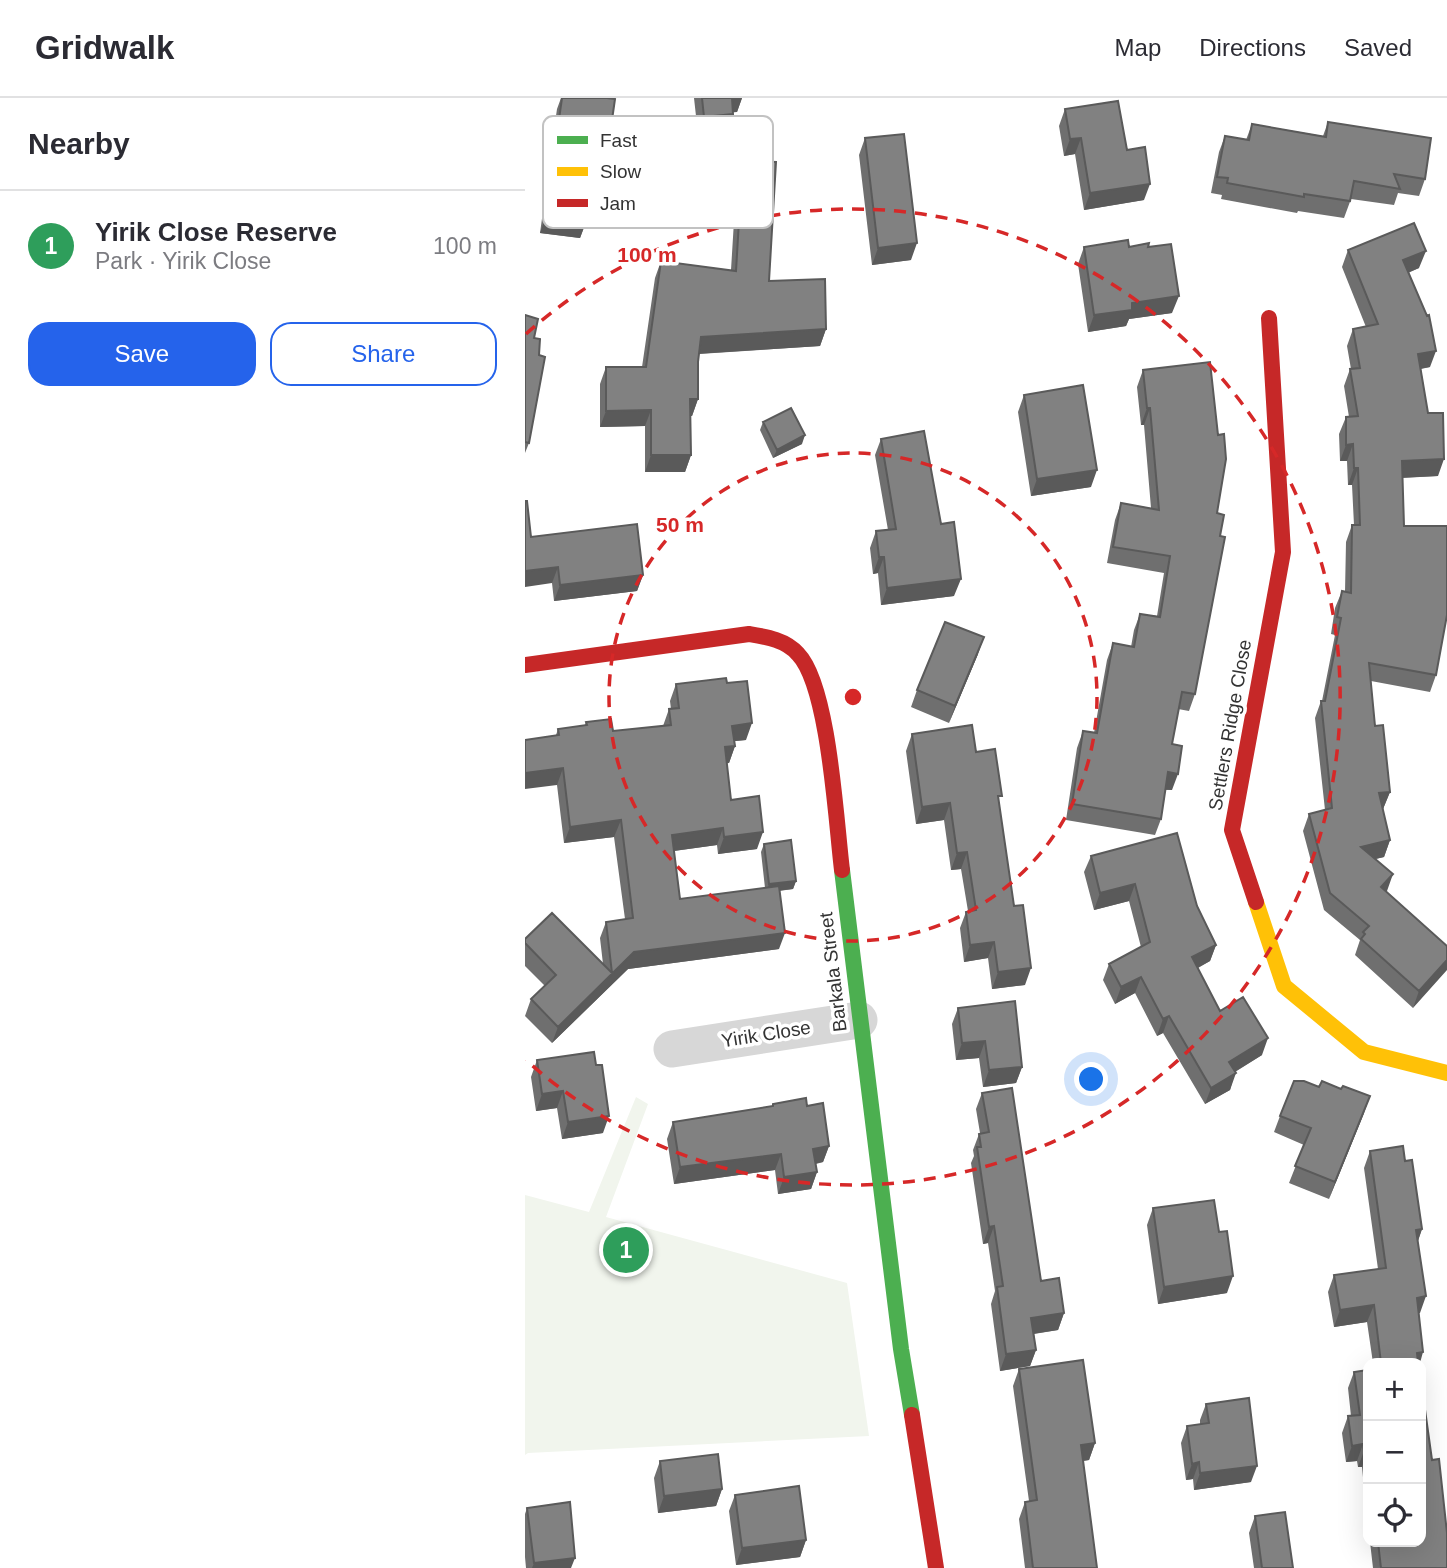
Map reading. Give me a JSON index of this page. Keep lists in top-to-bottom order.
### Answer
{
  "streets": {
    "street": ["Settlers Ridge Close", "Barkala Street", "Yirik Close"]
  },
  "crossings": [
    ["Barkala Street", "Yirik Close"]
  ],
  "legend": ["Fast", "Slow", "Jam"],
  "page": {
    "header": "Gridwalk",
    "nav": ["Map", "Directions", "Saved"],
    "heading": "Nearby",
    "list": [
      {
        "mark": "1",
        "name": "Yirik Close Reserve",
        "note": "Park · Yirik Close",
        "value": "100 m"
      }
    ],
    "buttons": ["Save", "Share"],
    "pins": "1",
    "map_buttons": ["+", "−"]
  },
  "rings": ["100 m", "50 m"]
}
